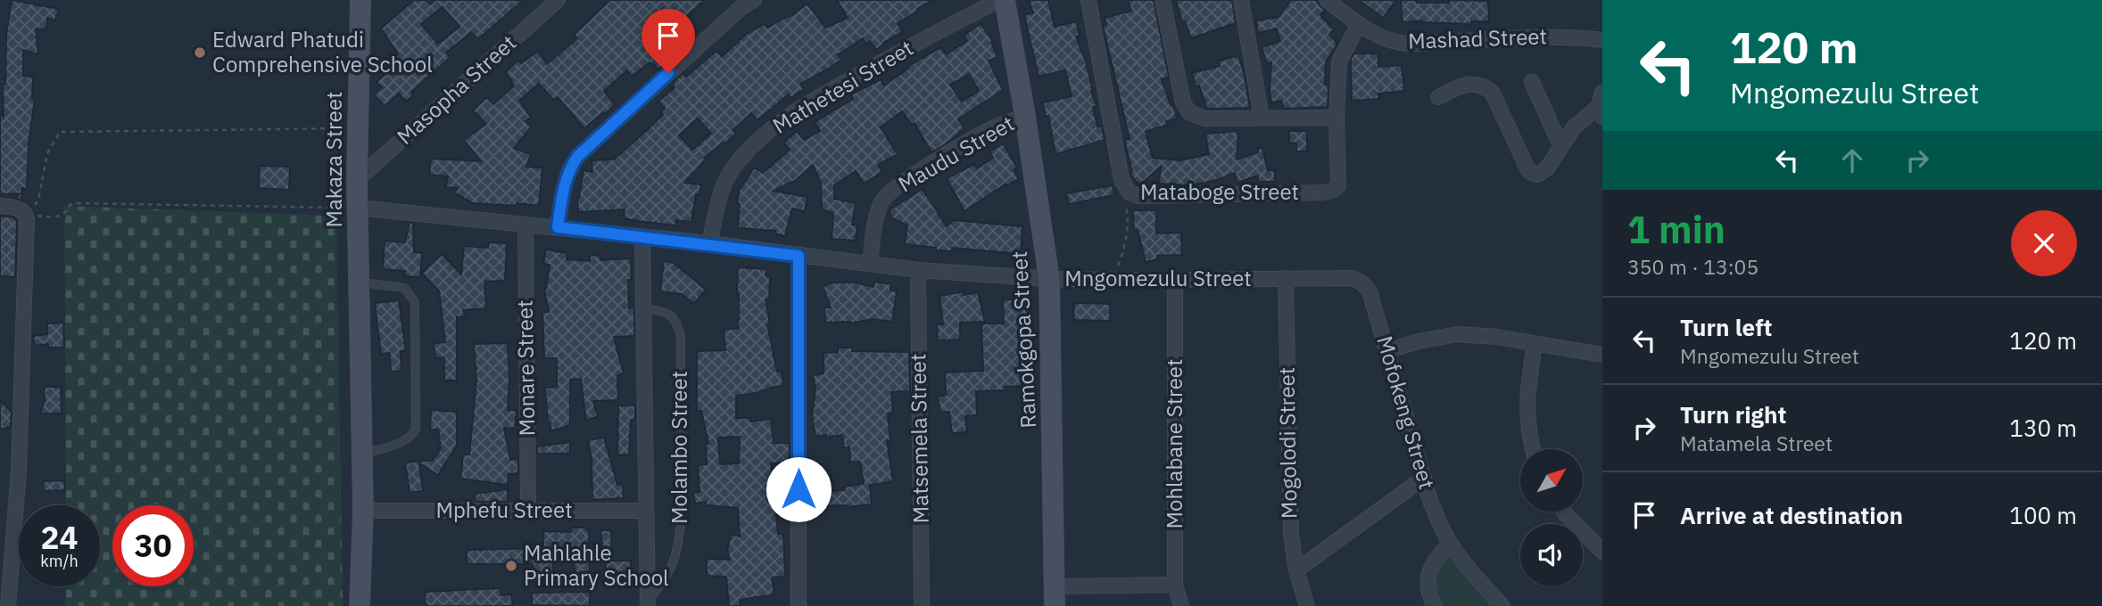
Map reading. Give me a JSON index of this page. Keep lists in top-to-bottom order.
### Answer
{
  "streets": {
    "street": [
      "Mashad Street",
      "Mathetesi Street",
      "Masopha Street",
      "Maudu Street",
      "Makaza Street",
      "Mataboge Street",
      "Mngomezulu Street",
      "Ramokgopa Street",
      "Monare Street",
      "Mofokeng Street",
      "Matsemela Street",
      "Mogolodi Street",
      "Mohlabane Street",
      "Molambo Street",
      "Mphefu Street"
    ]
  },
  "crossings": [
    ["Mashad Street", "Mataboge Street"],
    ["Mathetesi Street", "Mngomezulu Street"],
    ["Mathetesi Street", "Ramokgopa Street"],
    ["Masopha Street", "Makaza Street"],
    ["Maudu Street", "Mngomezulu Street"],
    ["Maudu Street", "Ramokgopa Street"],
    ["Makaza Street", "Mngomezulu Street"],
    ["Makaza Street", "Mphefu Street"],
    ["Mngomezulu Street", "Ramokgopa Street"],
    ["Mngomezulu Street", "Monare Street"],
    ["Mngomezulu Street", "Mofokeng Street"],
    ["Mngomezulu Street", "Matsemela Street"],
    ["Mngomezulu Street", "Mogolodi Street"],
    ["Mngomezulu Street", "Mohlabane Street"],
    ["Mngomezulu Street", "Molambo Street"],
    ["Monare Street", "Mphefu Street"],
    ["Molambo Street", "Mphefu Street"]
  ],
  "places": ["Edward Phatudi Comprehensive School", "Mahlahle Primary School"],
  "north": "top right",
  "page": {
    "turn": ["120 m", "Mngomezulu Street"],
    "heading": ["1 min", "350 m · 13:05"],
    "list": [
      {
        "name": "Turn left",
        "note": "Mngomezulu Street",
        "value": "120 m"
      },
      {
        "name": "Turn right",
        "note": "Matamela Street",
        "value": "130 m"
      },
      {
        "name": "Arrive at destination",
        "value": "100 m"
      }
    ],
    "speed": "24 km/h",
    "limit": "30"
  }
}
